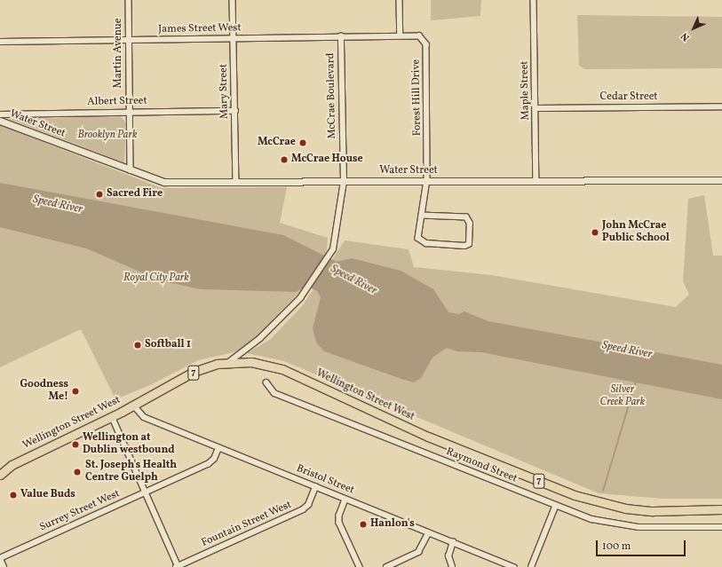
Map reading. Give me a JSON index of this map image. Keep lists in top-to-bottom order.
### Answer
{
  "streets": {
    "main road": ["7", "Wellington Street West"],
    "street": [
      "James Street West",
      "Martin Avenue",
      "Maple Street",
      "Mary Street",
      "McCrae Boulevard",
      "Forest Hill Drive",
      "Cedar Street",
      "Albert Street",
      "Water Street",
      "Raymond Street",
      "Bristol Street",
      "Surrey Street West",
      "Fountain Street West"
    ]
  },
  "crossings": [
    ["James Street West", "Martin Avenue"],
    ["James Street West", "Mary Street"],
    ["James Street West", "McCrae Boulevard"],
    ["James Street West", "Forest Hill Drive"],
    ["Martin Avenue", "Albert Street"],
    ["Martin Avenue", "Water Street"],
    ["Maple Street", "Cedar Street"],
    ["Maple Street", "Water Street"],
    ["Mary Street", "Albert Street"],
    ["Mary Street", "Water Street"],
    ["McCrae Boulevard", "Water Street"],
    ["McCrae Boulevard", "Wellington Street West"],
    ["Forest Hill Drive", "Water Street"],
    ["Wellington Street West", "Bristol Street"],
    ["Bristol Street", "Surrey Street West"],
    ["Bristol Street", "Fountain Street West"]
  ],
  "water": ["Speed River"],
  "parks": ["Brooklyn Park", "Royal City Park", "Silver Creek Park"],
  "places": [
    "McCrae",
    "McCrae House",
    "Sacred Fire",
    "John McCrae Public School",
    "Softball 1",
    "Goodness Me!",
    "Wellington at Dublin westbound",
    "St. Joseph's Health Centre Guelph",
    "Value Buds",
    "Hanlon's"
  ],
  "scale_bar": "100 m",
  "north": "bottom left"
}
